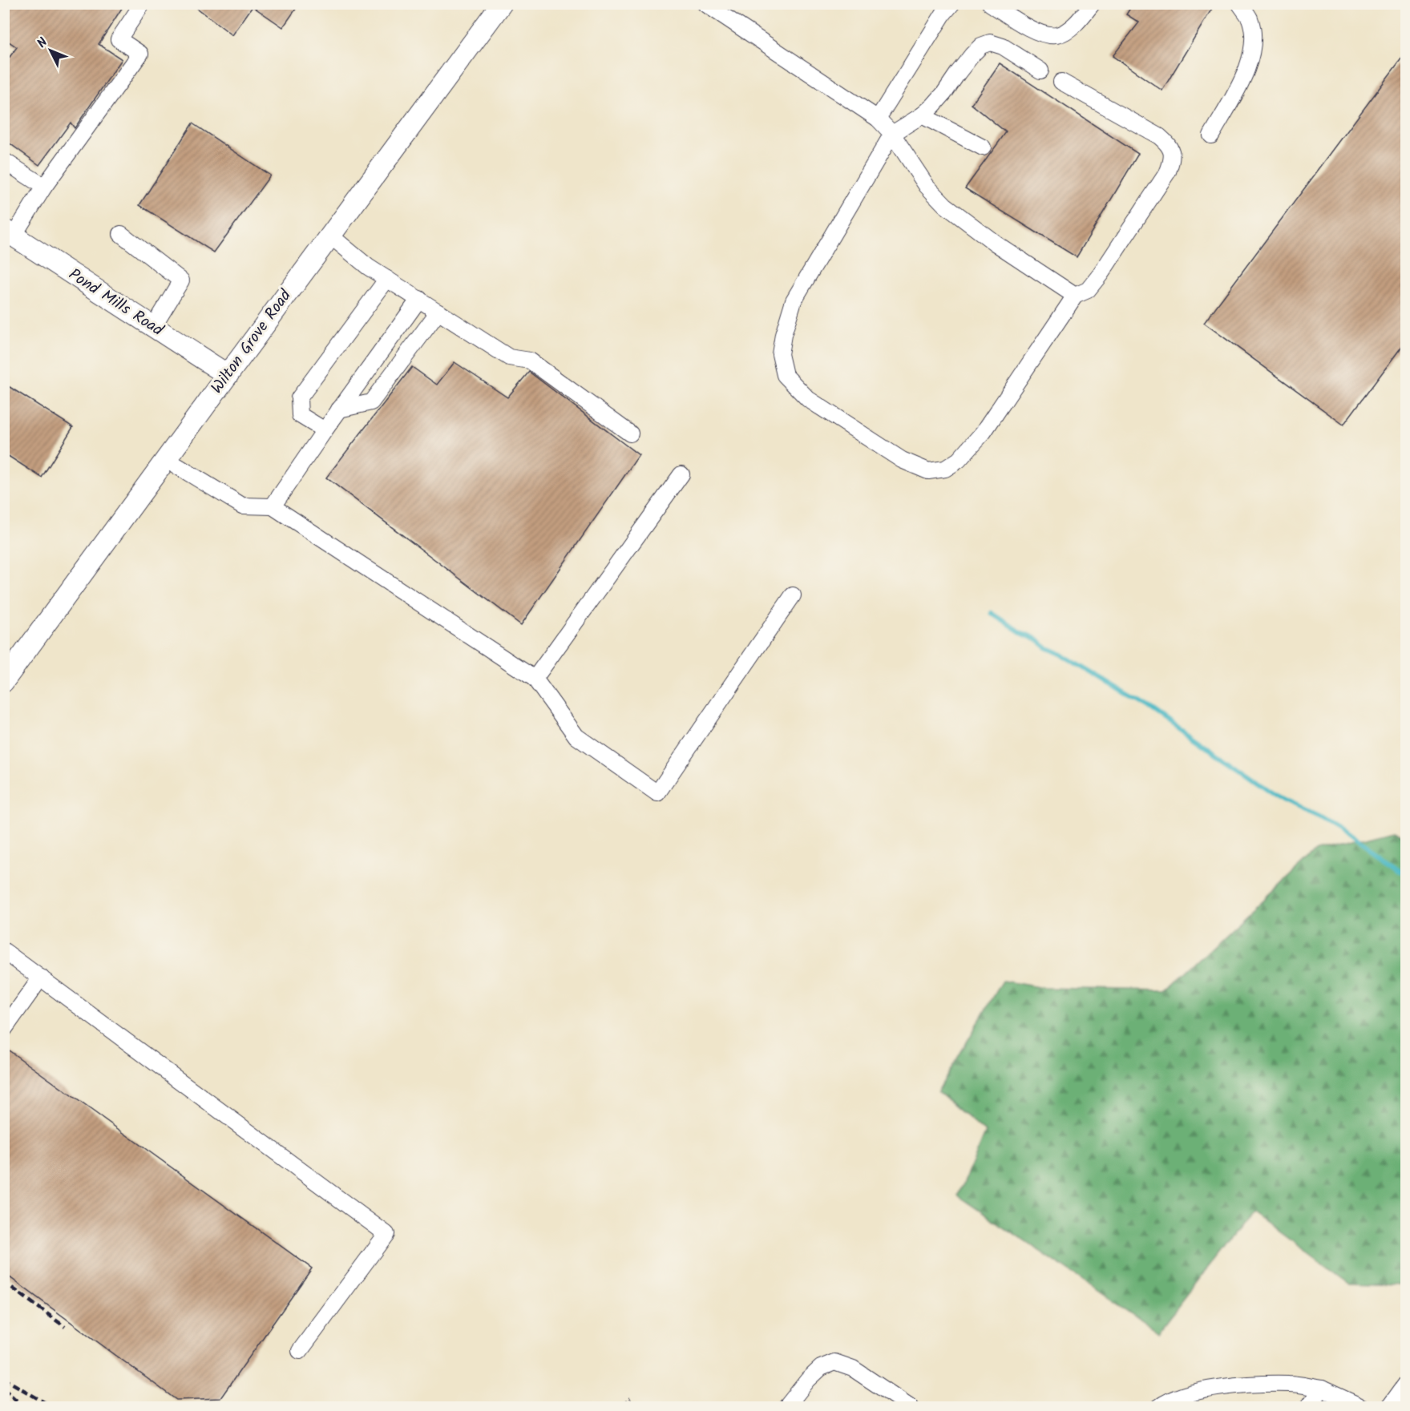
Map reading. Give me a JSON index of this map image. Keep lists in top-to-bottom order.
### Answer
{
  "streets": {
    "main road": ["Pond Mills Road", "Wilton Grove Road"]
  },
  "crossings": [
    ["Pond Mills Road", "Wilton Grove Road"]
  ],
  "north": "top left"
}
